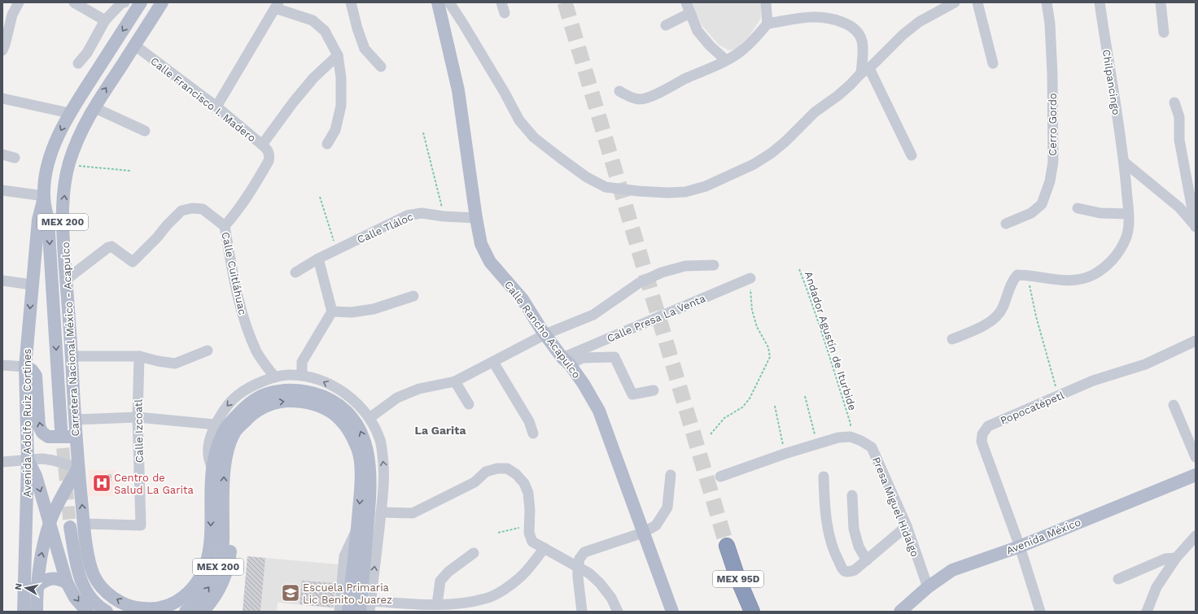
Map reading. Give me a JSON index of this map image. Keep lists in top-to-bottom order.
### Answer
{
  "streets": {
    "highway": ["MEX 95D"],
    "main road": [
      "MEX 200",
      "Calle Rancho Acapulco",
      "Carretera Nacional México - Acapulco",
      "Avenida Adolfo Ruiz Cortines",
      "Avenida México"
    ],
    "street": [
      "Chilpancingo",
      "Calle Francisco I. Madero",
      "Cerro Gordo",
      "Calle Tláloc",
      "Calle Cuitláhuac",
      "Calle Presa La Venta",
      "Popocatépetl",
      "Calle Izcoatl",
      "Presa Miguel Hidalgo"
    ],
    "path": ["Andador Agustín de Iturbide"]
  },
  "crossings": [
    ["Calle Francisco I. Madero", "Calle Cuitláhuac"],
    ["Calle Francisco I. Madero", "Carretera Nacional México - Acapulco"],
    ["MEX 200", "Carretera Nacional México - Acapulco"],
    ["MEX 200", "Calle Izcoatl"],
    ["Calle Tláloc", "Calle Rancho Acapulco"],
    ["Calle Presa La Venta", "Calle Rancho Acapulco"],
    ["Carretera Nacional México - Acapulco", "Avenida Adolfo Ruiz Cortines"],
    ["Andador Agustín de Iturbide", "Presa Miguel Hidalgo"],
    ["Popocatépetl", "Avenida México"],
    ["Presa Miguel Hidalgo", "Avenida México"]
  ],
  "districts": ["La Garita"],
  "places": {
    "hospital": ["Centro de Salud La Garita"],
    "school or university": ["Escuela Primaria Lic Benito Juarez"]
  },
  "north": "left"
}
